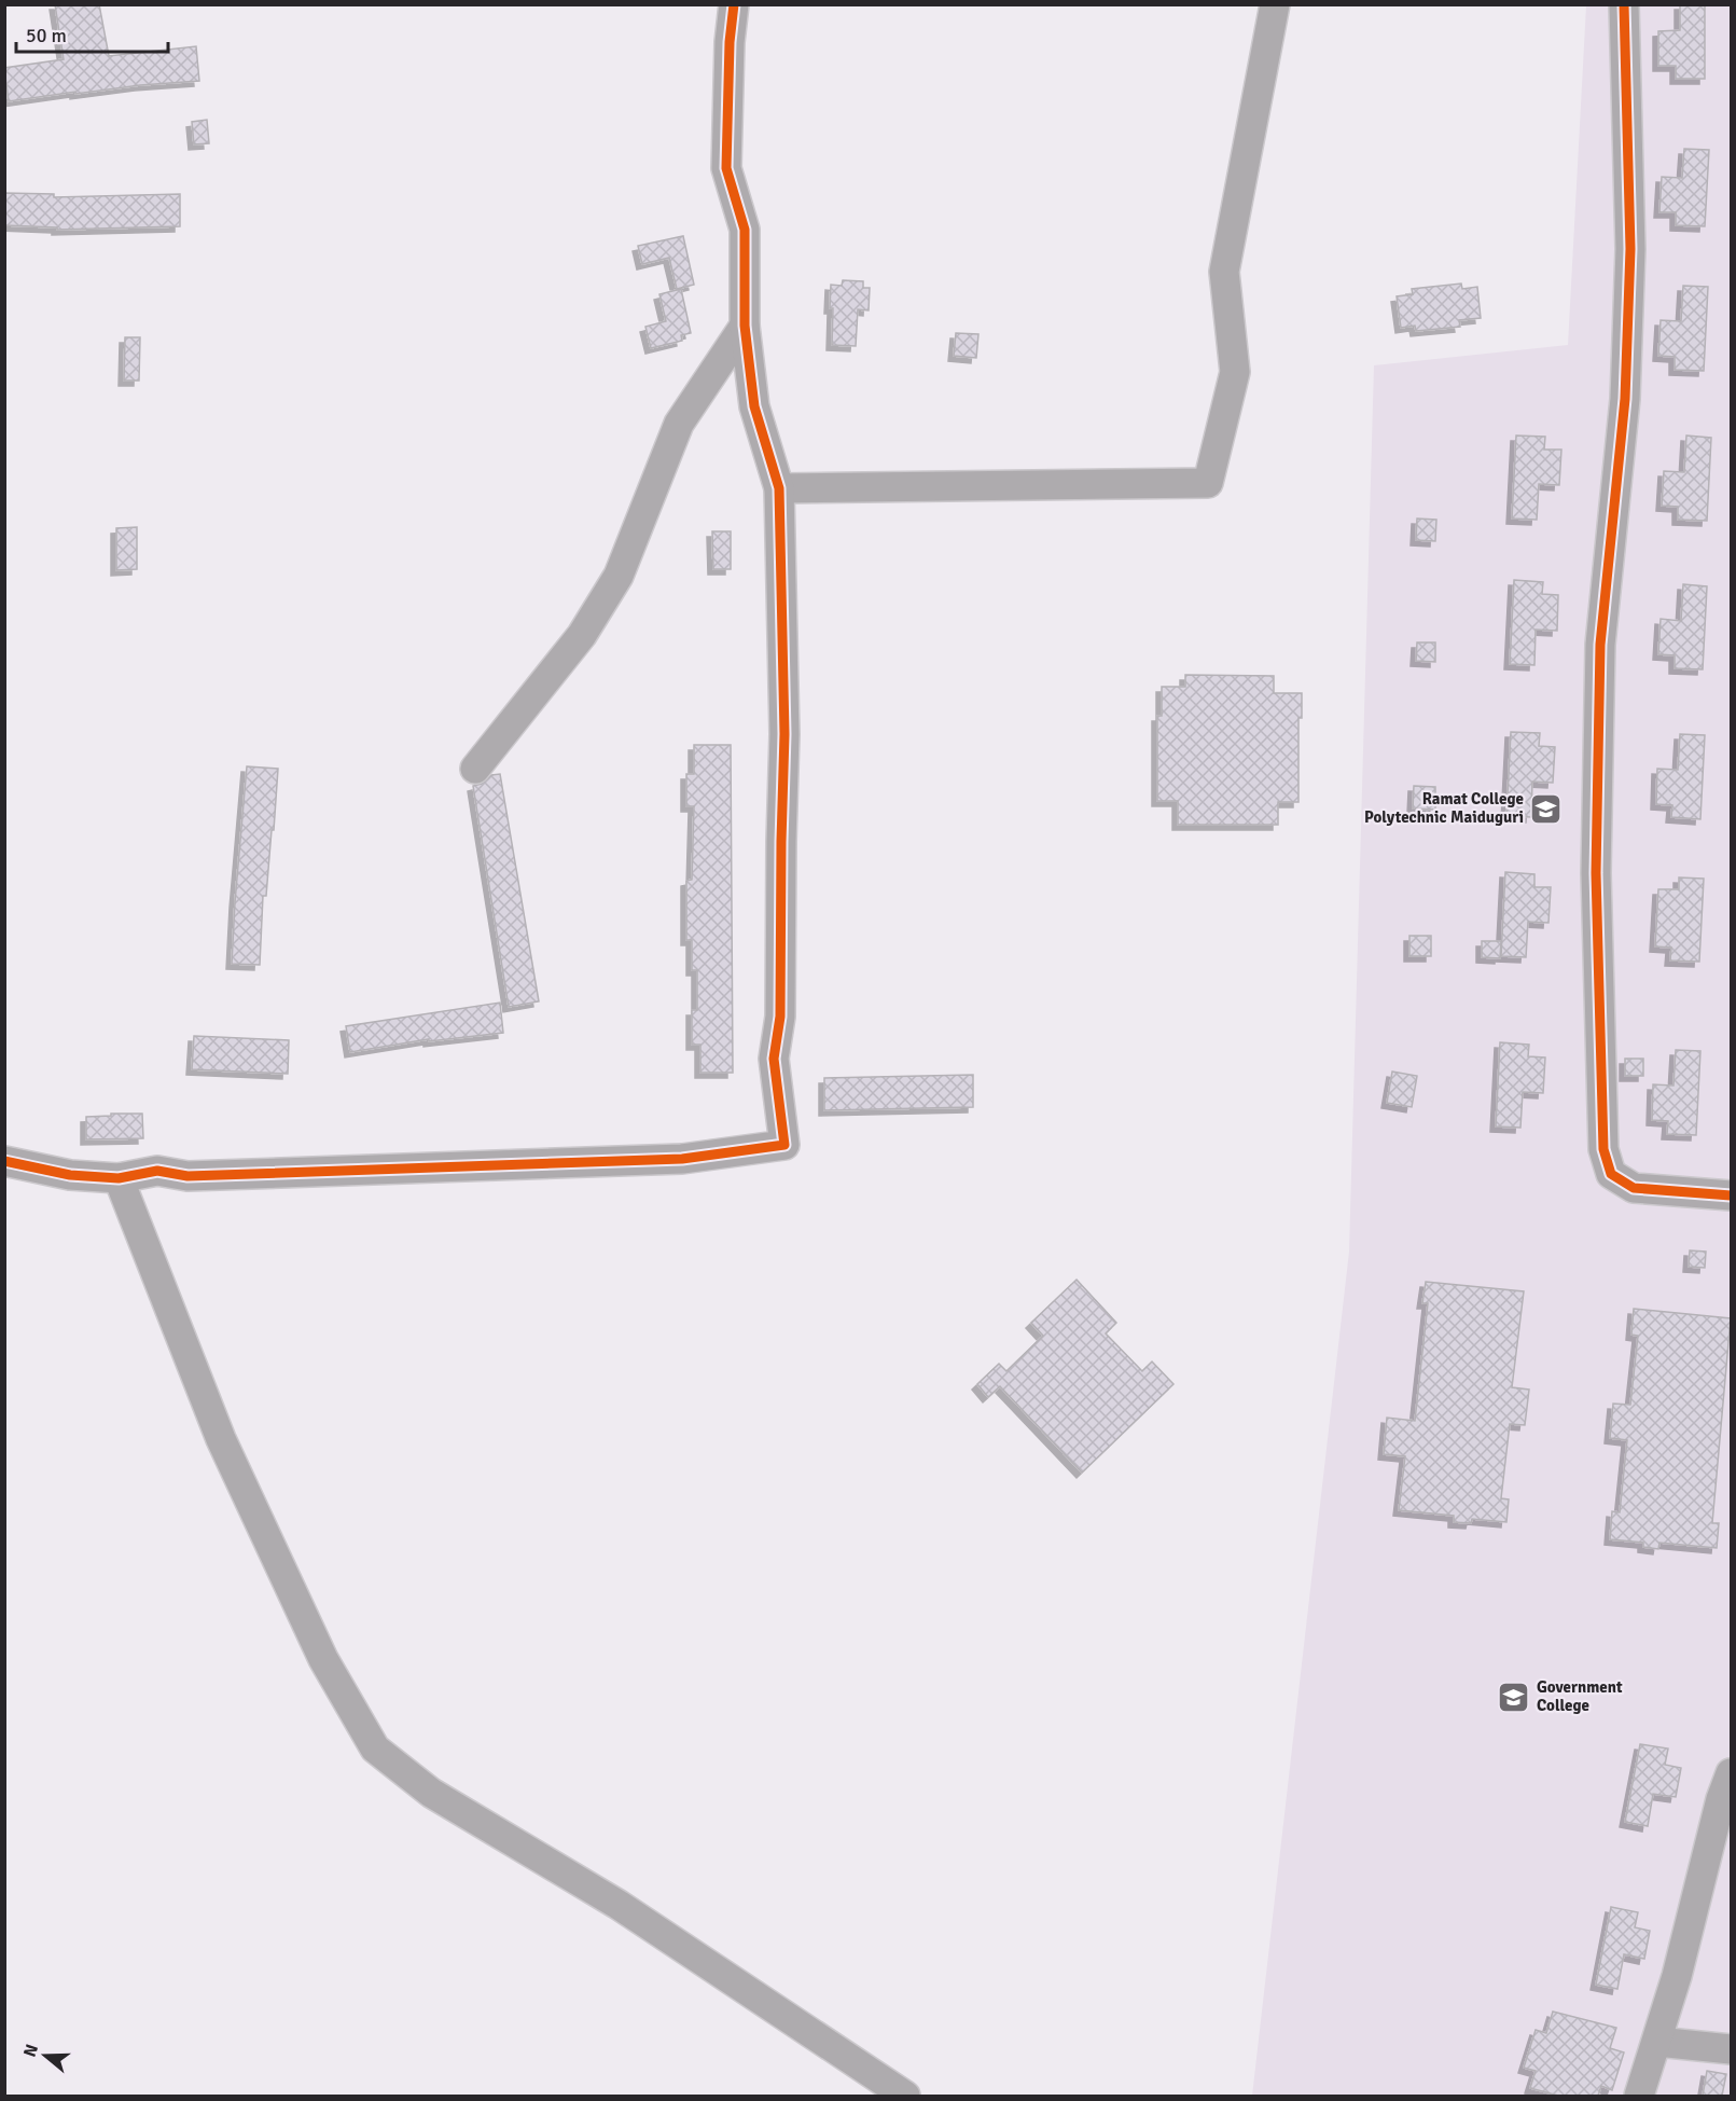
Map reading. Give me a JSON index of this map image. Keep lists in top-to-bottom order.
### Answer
{
  "places": {
    "school or university": ["Ramat College Polytechnic Maiduguri", "Government College"]
  },
  "scale_bar": "50 m",
  "north": "left"
}
